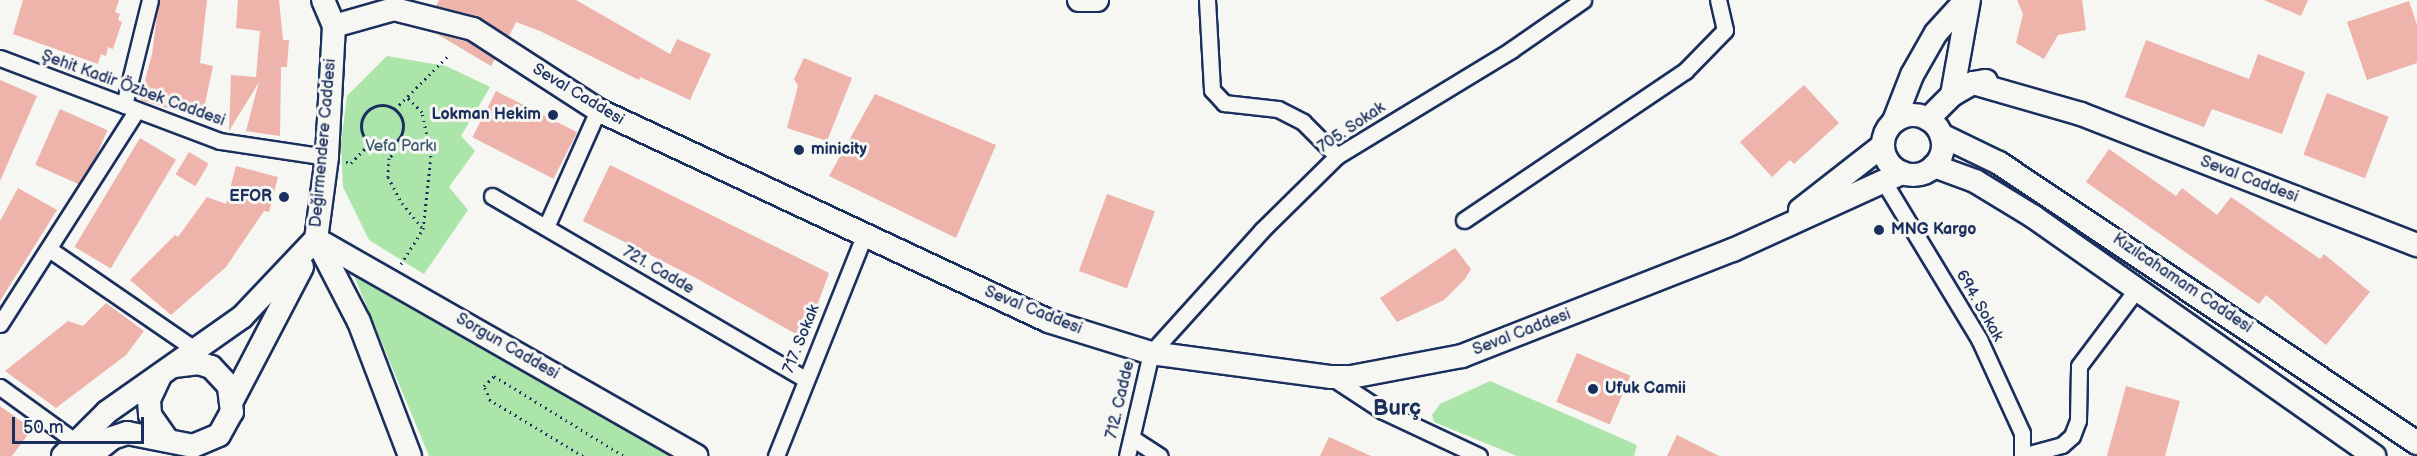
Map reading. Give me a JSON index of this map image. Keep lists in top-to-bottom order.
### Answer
{
  "streets": {
    "main road": [
      "Seval Caddesi",
      "Değirmendere Caddesi",
      "Kızılcahamam Caddesi",
      "Sorgun Caddesi"
    ],
    "street": [
      "Şehit Kadir Özbek Caddesi",
      "705. Sokak",
      "721. Cadde",
      "694. Sokak",
      "717. Sokak",
      "712. Cadde"
    ]
  },
  "crossings": [
    ["Şehit Kadir Özbek Caddesi", "Değirmendere Caddesi"],
    ["Seval Caddesi", "705. Sokak"],
    ["Seval Caddesi", "Değirmendere Caddesi"],
    ["Seval Caddesi", "Kızılcahamam Caddesi"],
    ["Seval Caddesi", "694. Sokak"],
    ["Seval Caddesi", "717. Sokak"],
    ["Seval Caddesi", "712. Cadde"],
    ["705. Sokak", "712. Cadde"],
    ["Değirmendere Caddesi", "Sorgun Caddesi"],
    ["721. Cadde", "717. Sokak"],
    ["Kızılcahamam Caddesi", "694. Sokak"]
  ],
  "districts": ["Burç"],
  "parks": ["Vefa Parkı"],
  "places": [
    "Lokman Hekim",
    "minicity",
    "EFOR",
    "MNG Kargo",
    "Ufuk Camii"
  ],
  "scale_bar": "50 m"
}
